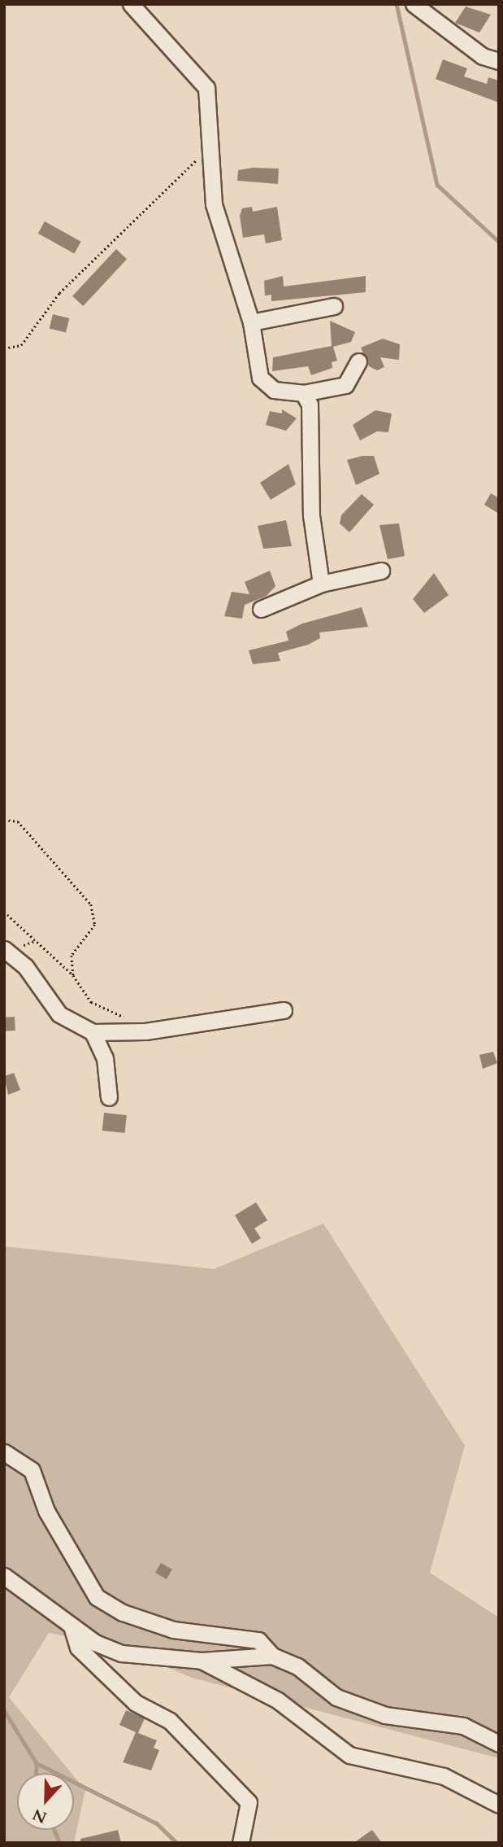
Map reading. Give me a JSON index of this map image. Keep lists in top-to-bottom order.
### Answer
{
  "north": "bottom"
}
